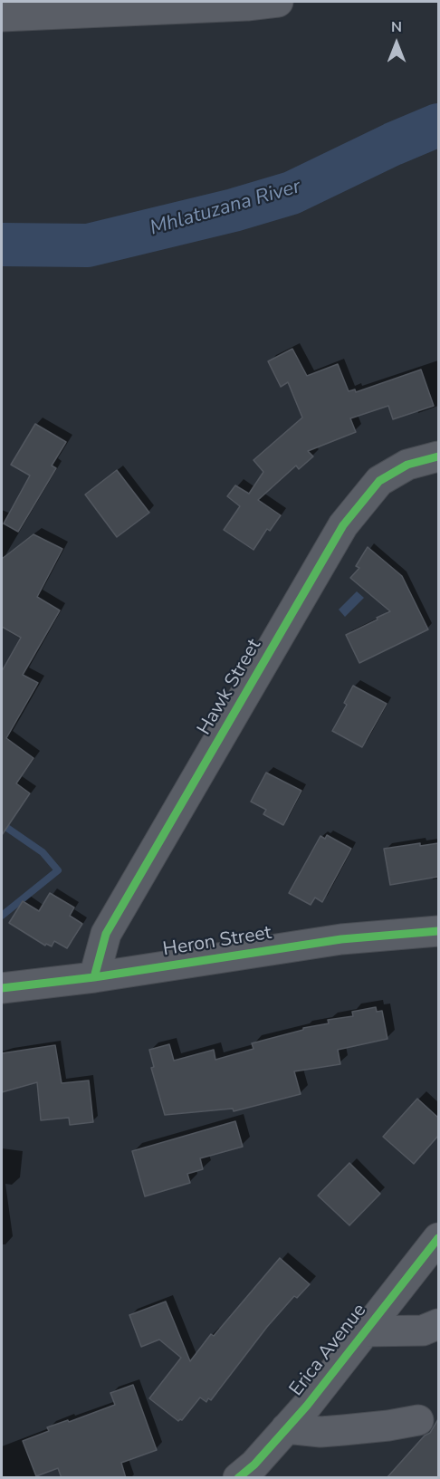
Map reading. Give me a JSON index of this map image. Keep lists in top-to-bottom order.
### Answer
{
  "streets": {
    "street": ["Hawk Street", "Heron Street", "Erica Avenue"]
  },
  "crossings": [
    ["Hawk Street", "Heron Street"]
  ],
  "water": ["Mhlatuzana River"],
  "north": "top"
}
